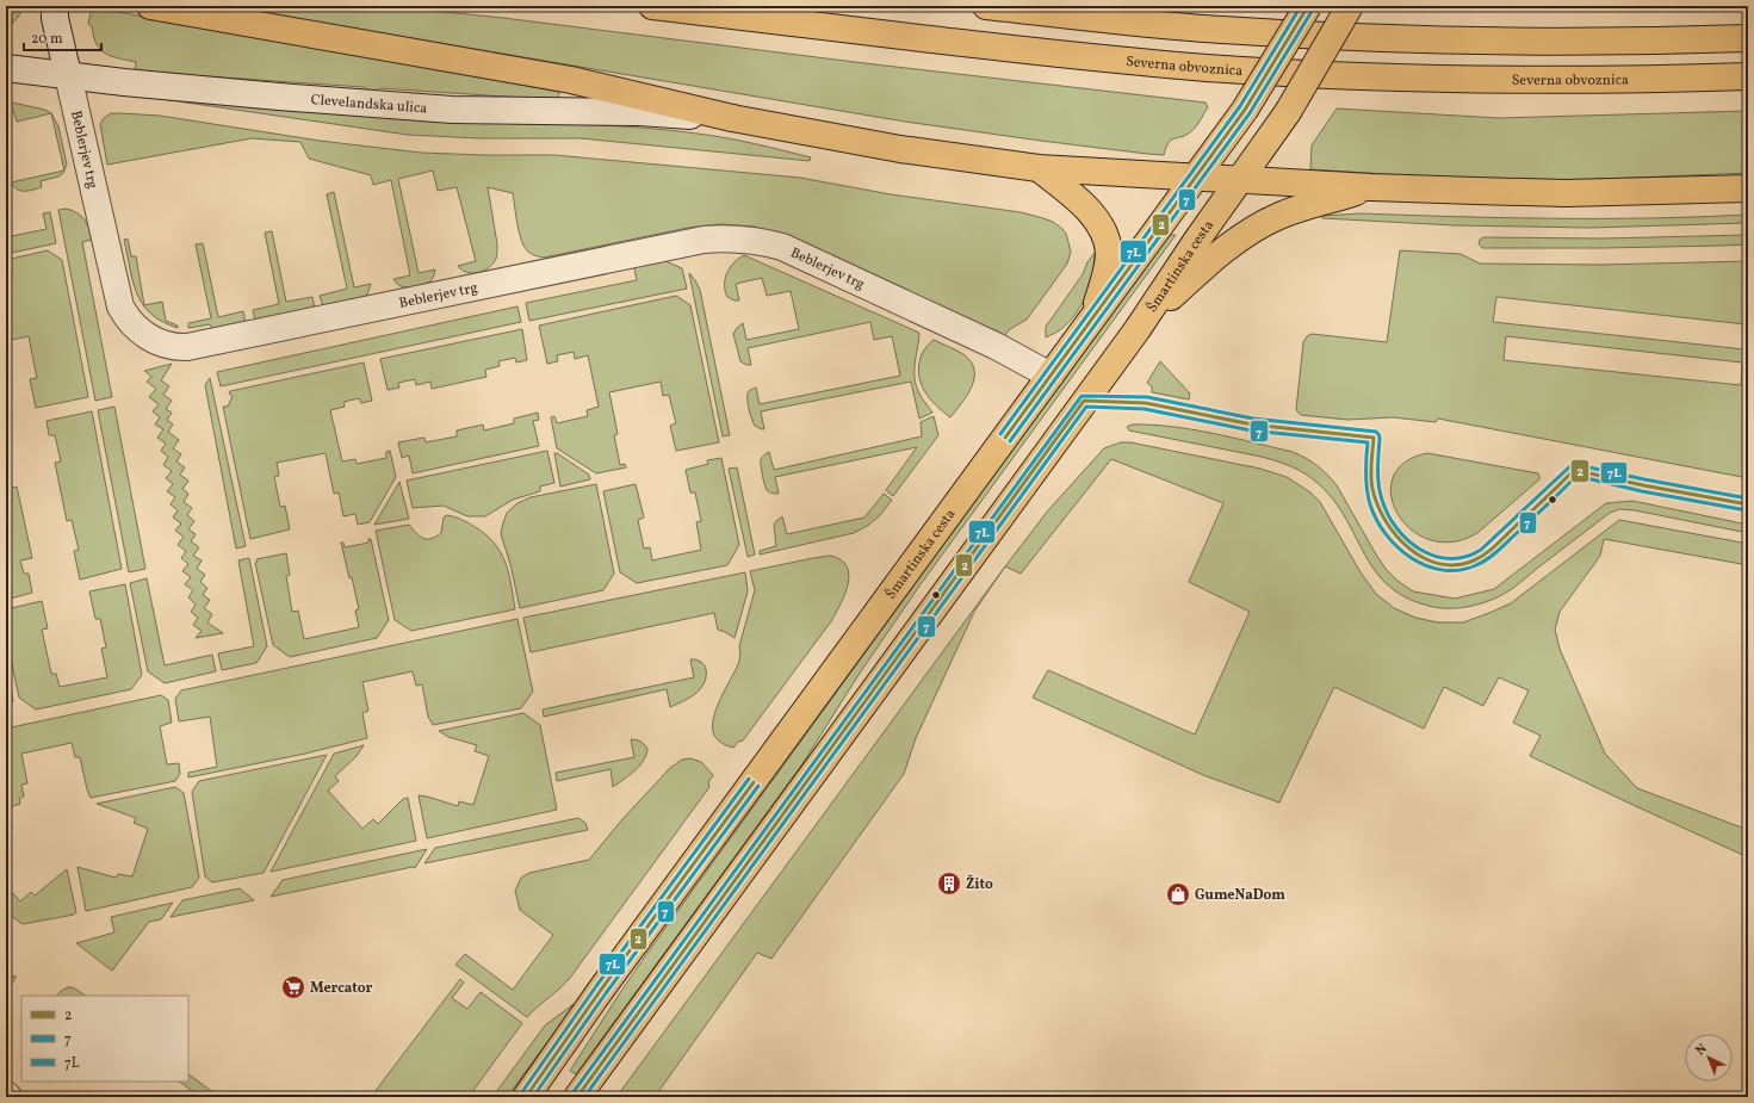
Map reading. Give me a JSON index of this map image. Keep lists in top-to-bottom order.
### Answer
{
  "streets": {
    "main road": ["Severna obvoznica", "Šmartinska cesta"],
    "street": ["Clevelandska ulica", "Beblerjev trg"]
  },
  "crossings": [
    ["Clevelandska ulica", "Beblerjev trg"],
    ["Beblerjev trg", "Šmartinska cesta"]
  ],
  "places": {
    "building": ["Žito"],
    "shop": ["GumeNaDom"],
    "supermarket": ["Mercator"]
  },
  "lines": ["transit line 2", "transit line 7L", "transit line 7"],
  "legend": ["2", "7", "7L"],
  "scale_bar": "20 m",
  "north": "top left"
}
